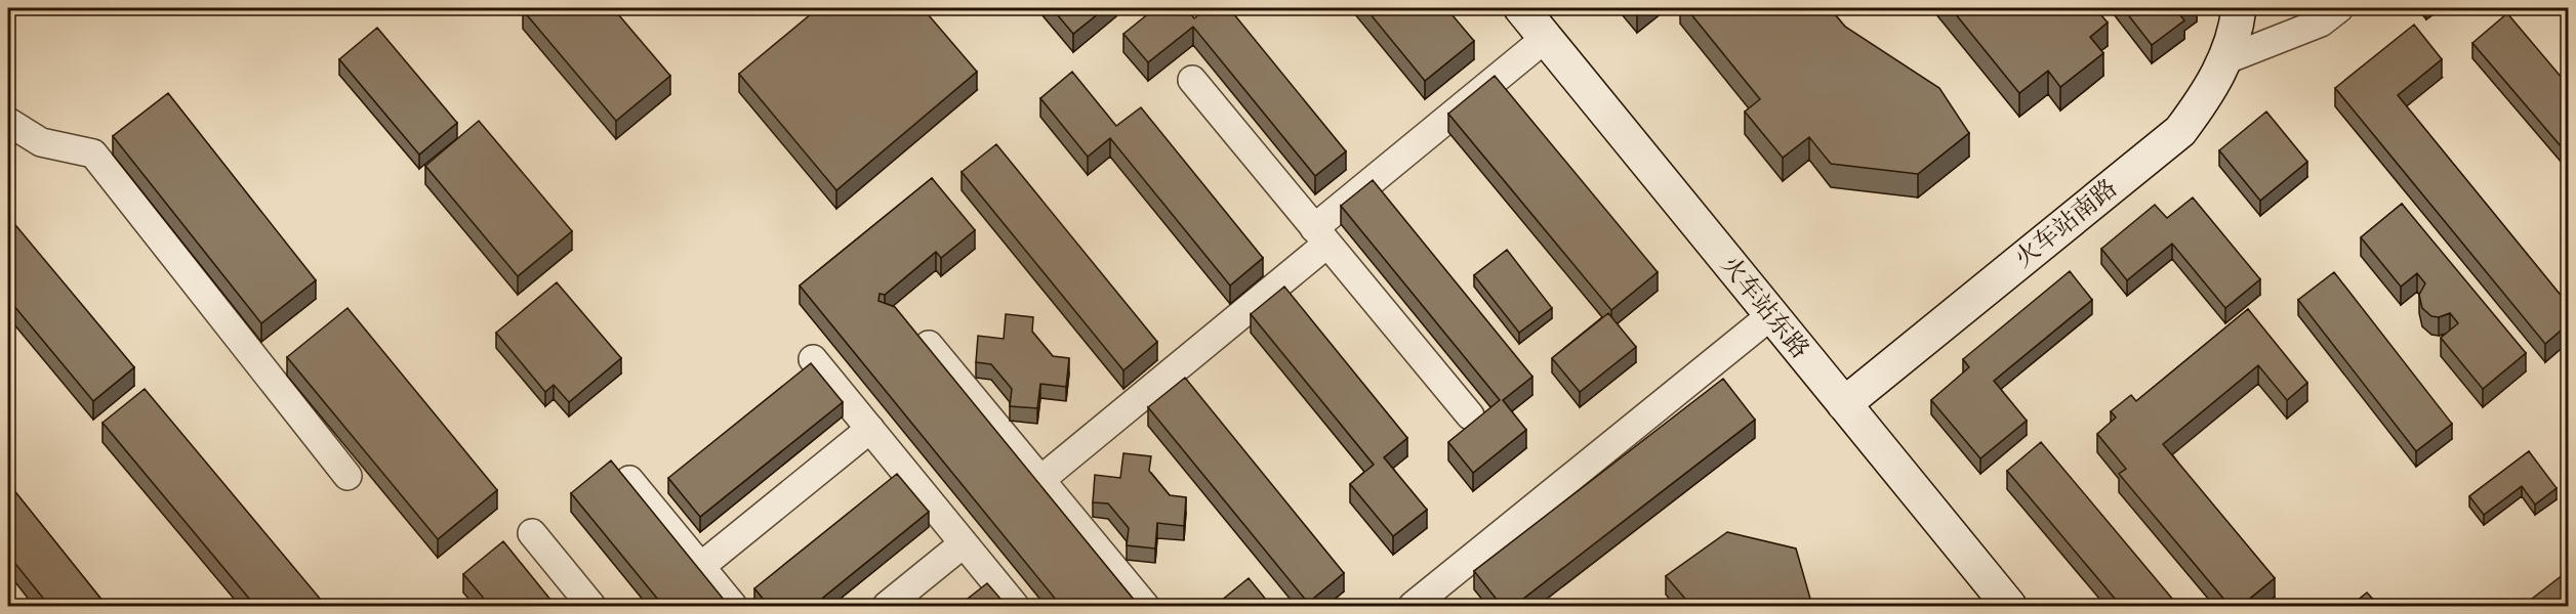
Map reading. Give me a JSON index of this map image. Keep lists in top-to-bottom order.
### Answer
{
  "streets": {
    "main road": ["火车站南路", "火车站东路"]
  },
  "crossings": [
    ["火车站南路", "火车站东路"]
  ]
}
